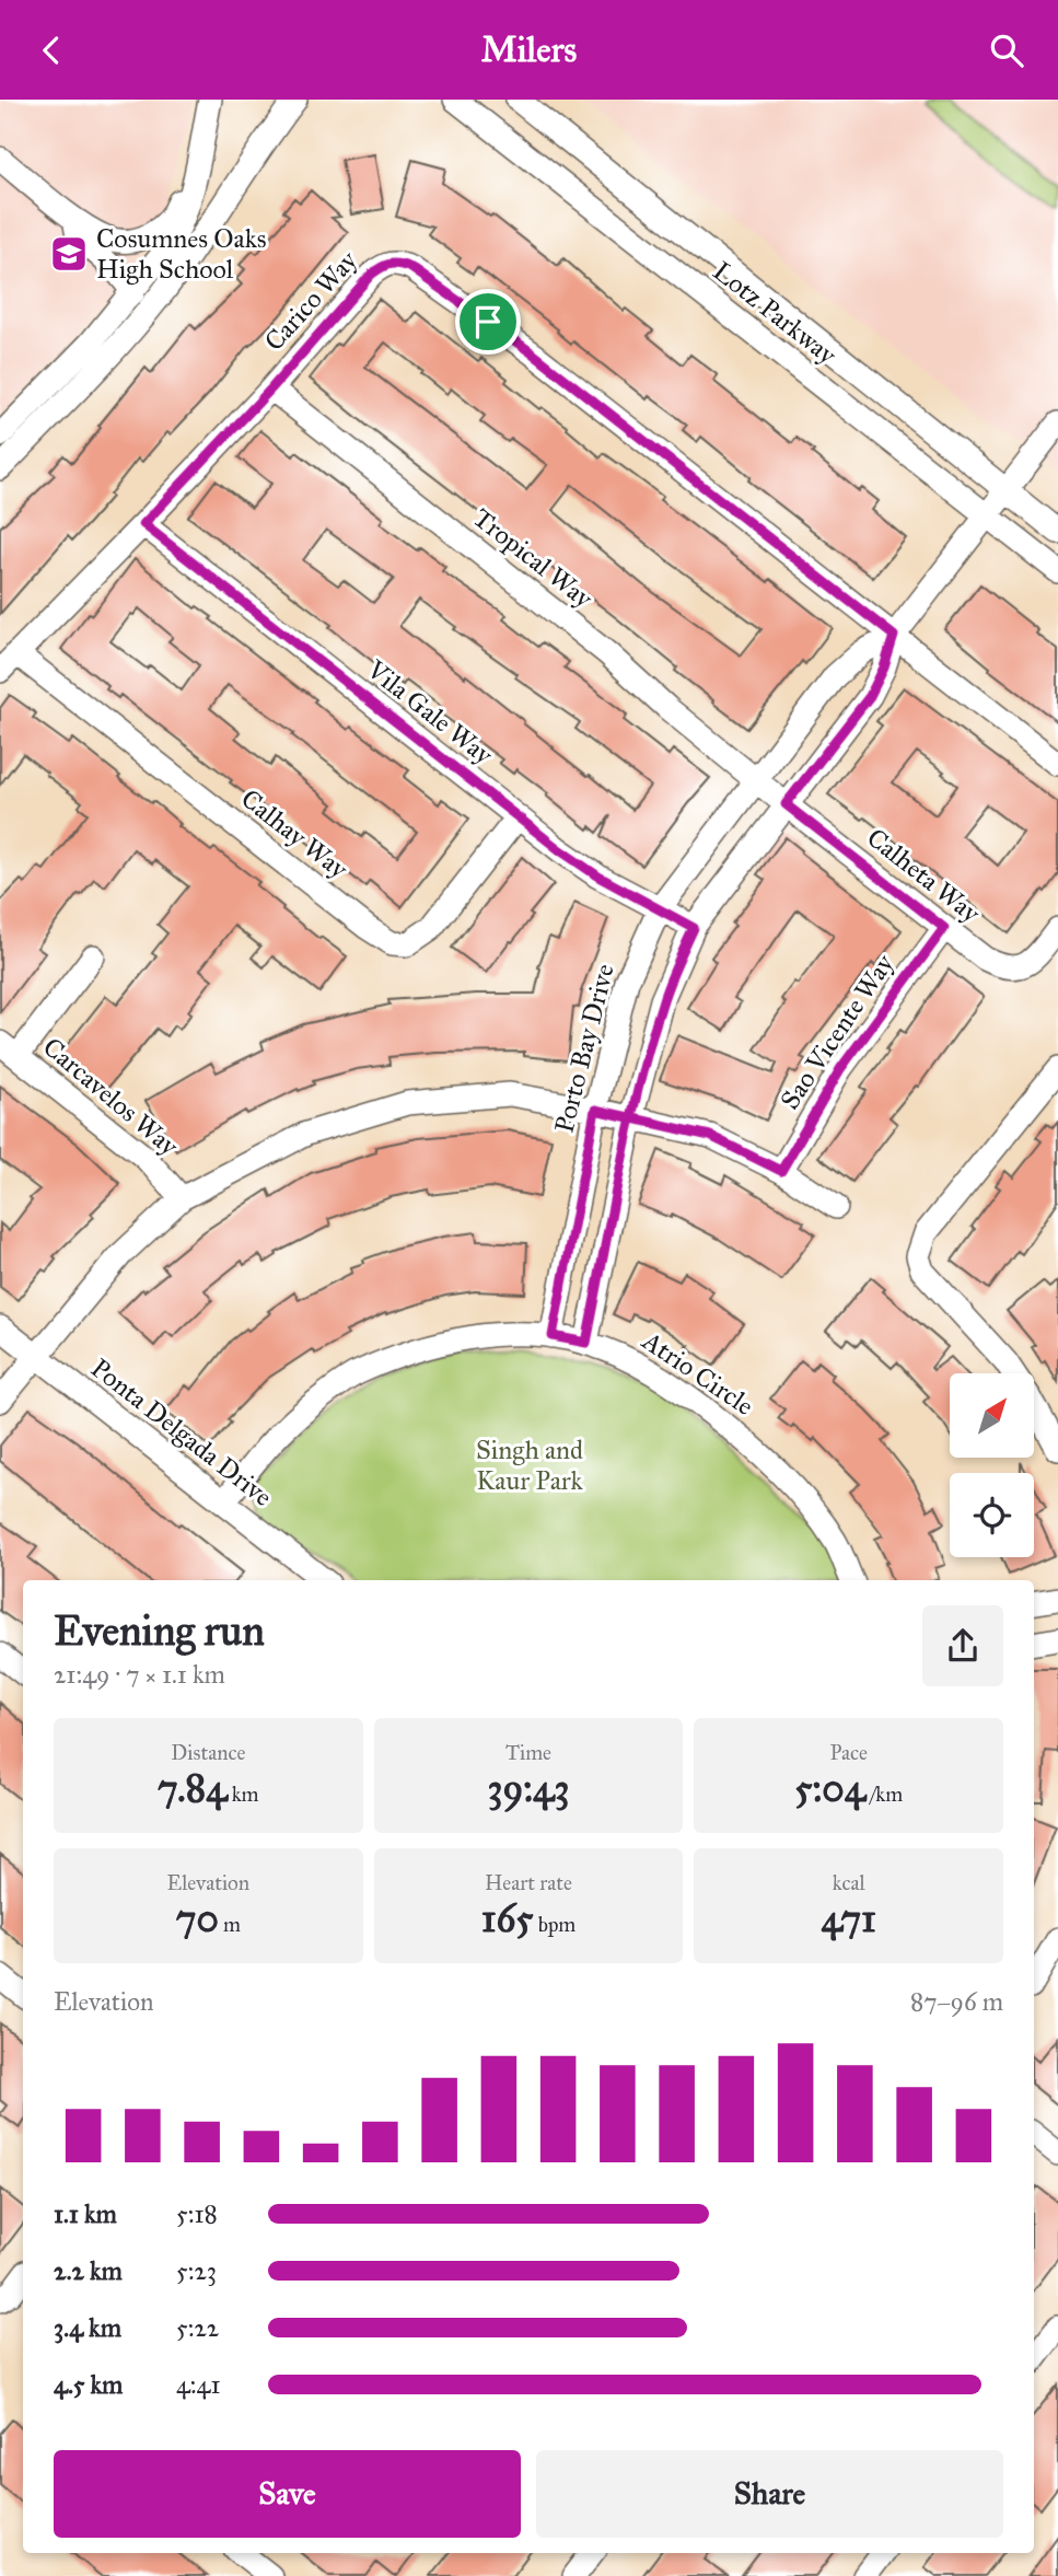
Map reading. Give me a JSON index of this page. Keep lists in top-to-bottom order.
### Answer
{
  "streets": {
    "street": [
      "Carico Way",
      "Lotz Parkway",
      "Tropical Way",
      "Vila Gale Way",
      "Calhay Way",
      "Calheta Way",
      "Sao Vicente Way",
      "Porto Bay Drive",
      "Carcavelos Way",
      "Atrio Circle",
      "Ponta Delgada Drive"
    ]
  },
  "crossings": [
    ["Carico Way", "Tropical Way"],
    ["Carico Way", "Vila Gale Way"],
    ["Carico Way", "Calhay Way"],
    ["Carico Way", "Porto Bay Drive"],
    ["Lotz Parkway", "Porto Bay Drive"],
    ["Tropical Way", "Calheta Way"],
    ["Tropical Way", "Porto Bay Drive"],
    ["Vila Gale Way", "Calhay Way"],
    ["Vila Gale Way", "Porto Bay Drive"],
    ["Calheta Way", "Sao Vicente Way"],
    ["Calheta Way", "Porto Bay Drive"],
    ["Porto Bay Drive", "Atrio Circle"],
    ["Atrio Circle", "Ponta Delgada Drive"]
  ],
  "parks": ["Singh and Kaur Park"],
  "places": {
    "school or university": ["Cosumnes Oaks High School"]
  },
  "north": "top right",
  "page": {
    "header": "Milers",
    "heading": ["Evening run", "21:49 · 7 × 1.1 km"],
    "stats": [
      ["Distance", "7.84 km"],
      ["Time", "39:43"],
      ["Pace", "5:04 /km"],
      ["Elevation", "70 m"],
      ["Heart rate", "165 bpm"],
      ["kcal", "471"]
    ],
    "chart": ["Elevation", "87–96 m"],
    "list": [
      {
        "name": "1.1 km",
        "note": "5:18"
      },
      {
        "name": "2.2 km",
        "note": "5:23"
      },
      {
        "name": "3.4 km",
        "note": "5:22"
      },
      {
        "name": "4.5 km",
        "note": "4:41"
      }
    ],
    "buttons": ["Save", "Share"]
  }
}
